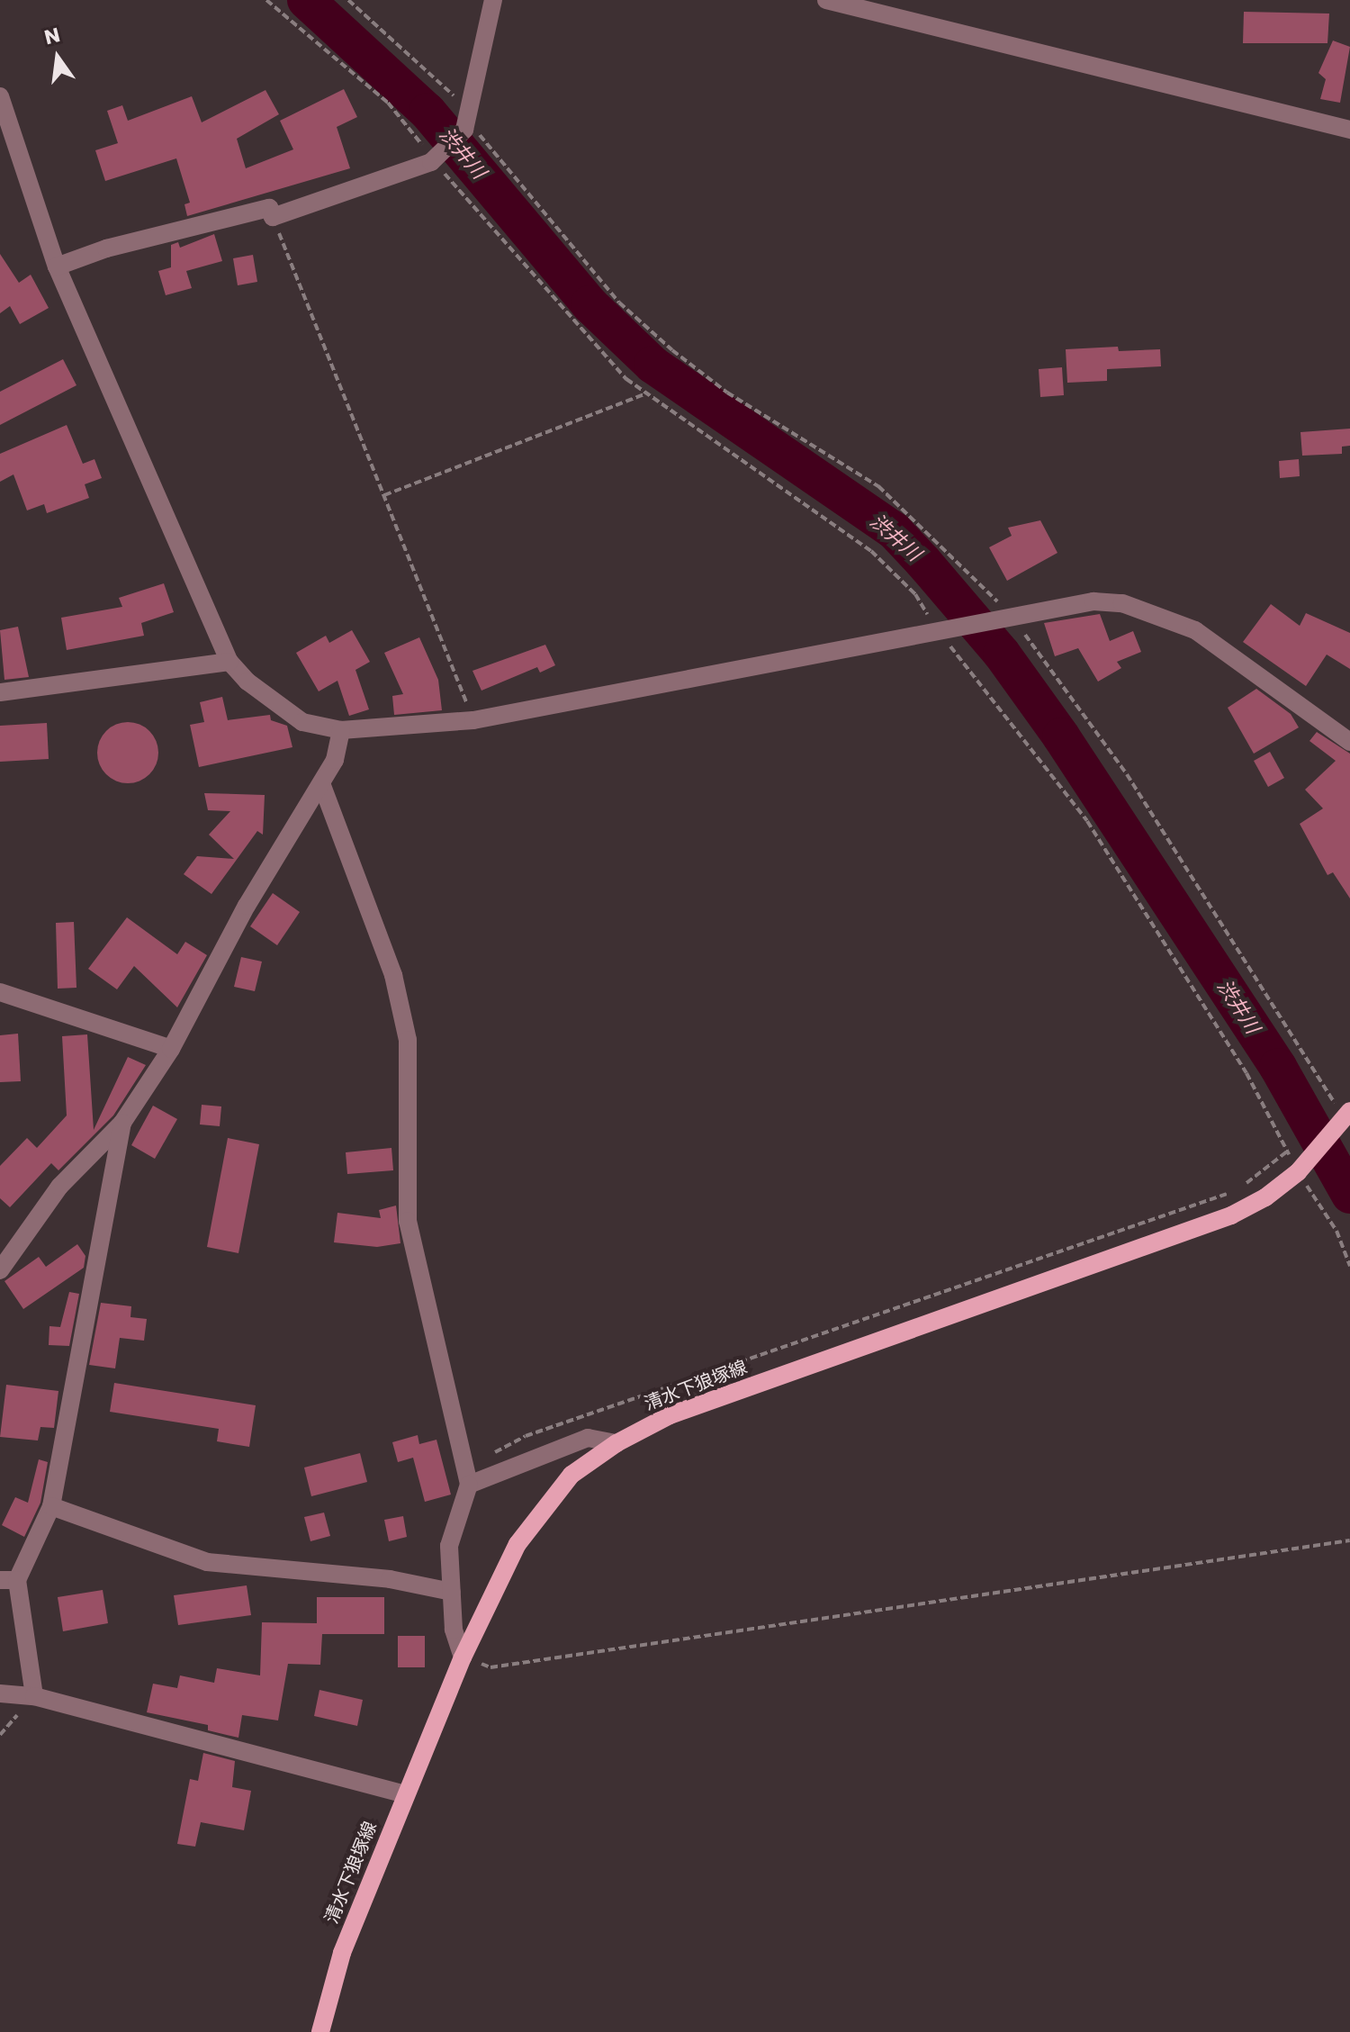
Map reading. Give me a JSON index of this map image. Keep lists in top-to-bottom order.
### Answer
{
  "streets": {
    "main road": ["清水下狼塚線"]
  },
  "water": ["渋井川"],
  "north": "top"
}
